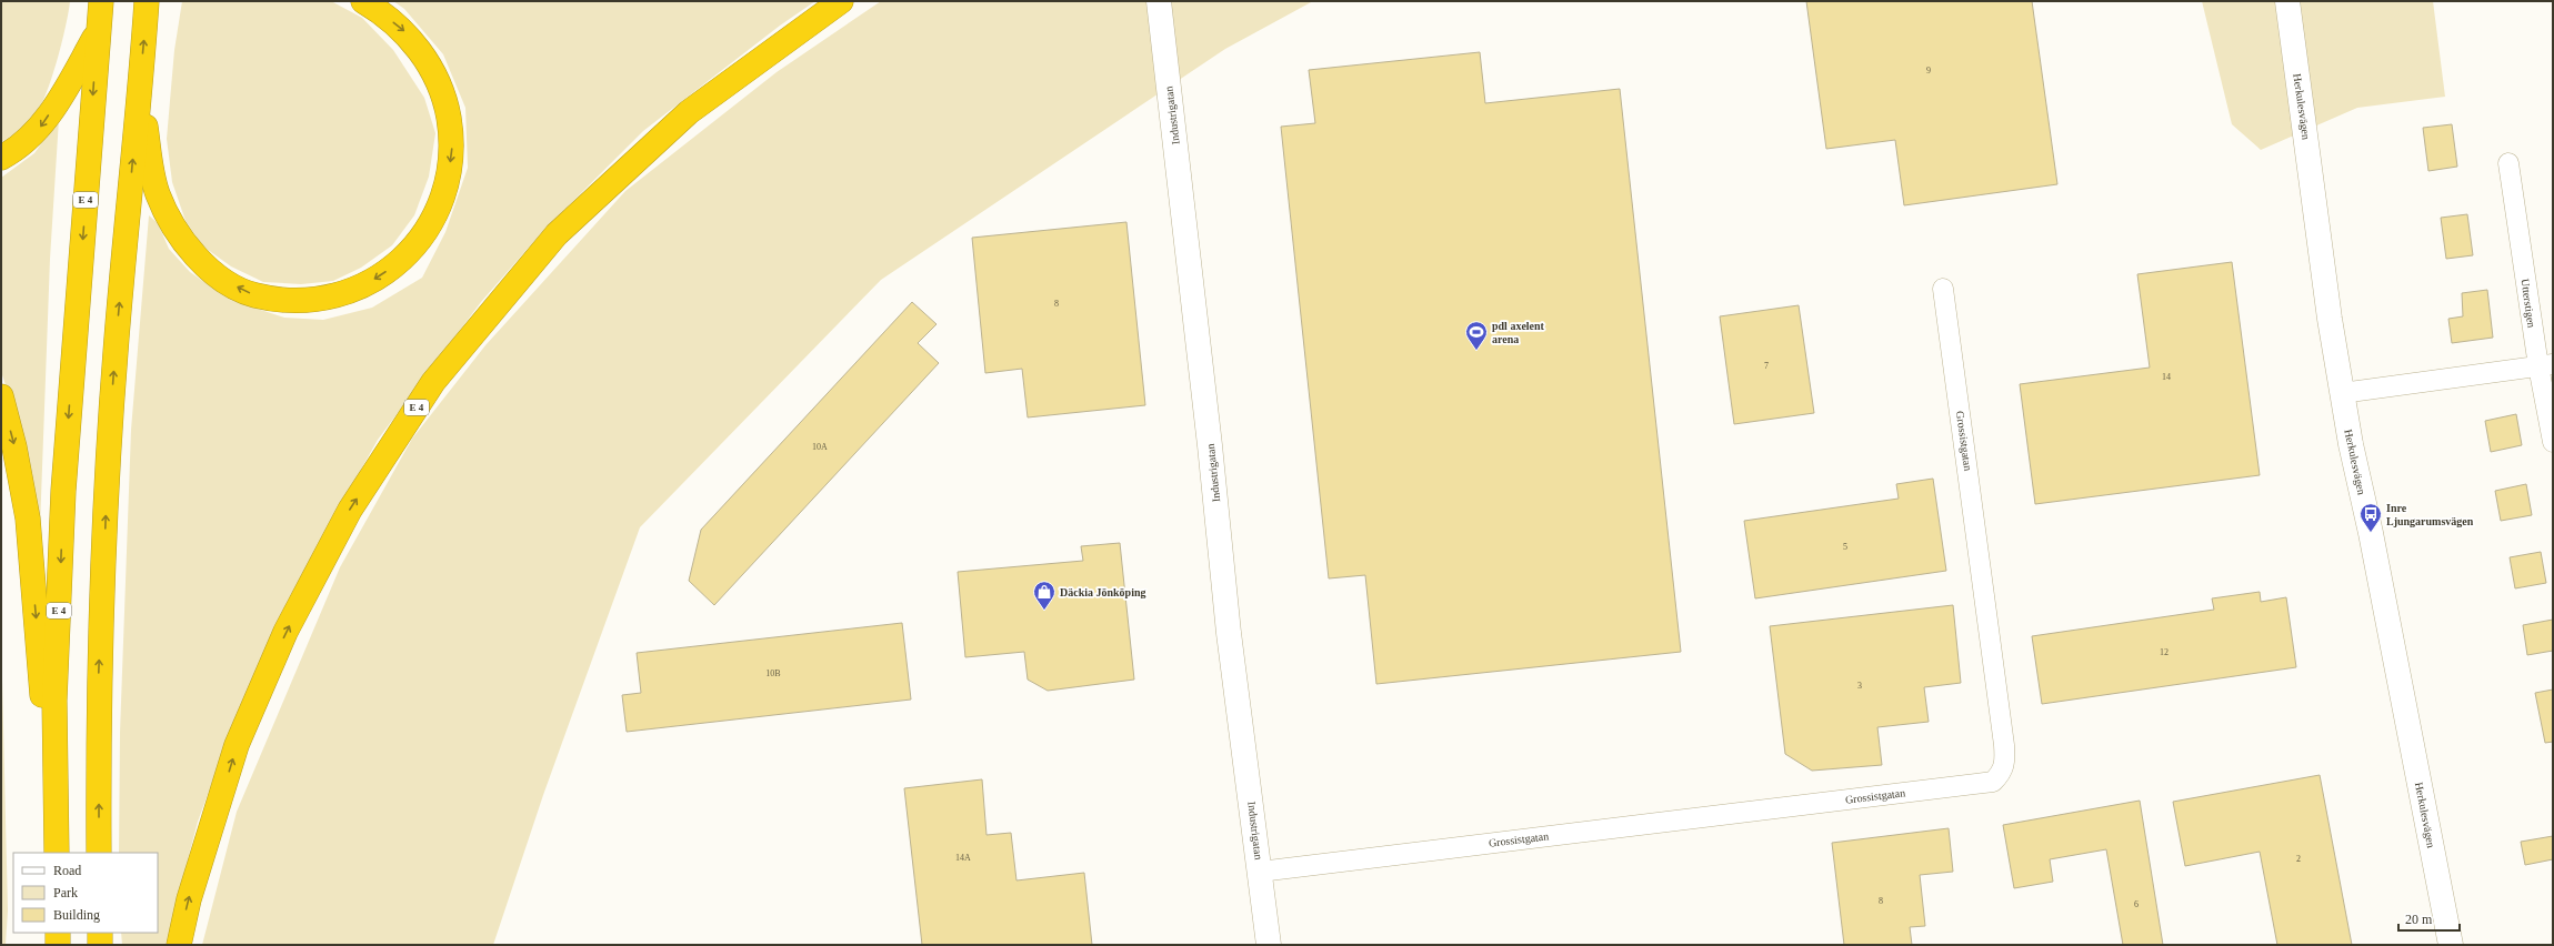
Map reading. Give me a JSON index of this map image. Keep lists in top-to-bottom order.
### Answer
{
  "streets": {
    "highway": ["E 4"],
    "street": [
      "Herkulesvägen",
      "Industrigatan",
      "Utterstigen",
      "Grossistgatan"
    ]
  },
  "crossings": [
    ["Industrigatan", "Grossistgatan"]
  ],
  "places": {
    "sports": ["pdl axelent arena"],
    "bus stop": ["Inre Ljungarumsvägen"],
    "shop": ["Däckia Jönköping"]
  },
  "house_numbers": [
    "9",
    "8",
    "7",
    "14",
    "10A",
    "5",
    "12",
    "10B",
    "3",
    "14A",
    "2",
    "8",
    "6"
  ],
  "legend": ["Road", "Park", "Building"],
  "scale_bar": "20 m"
}
